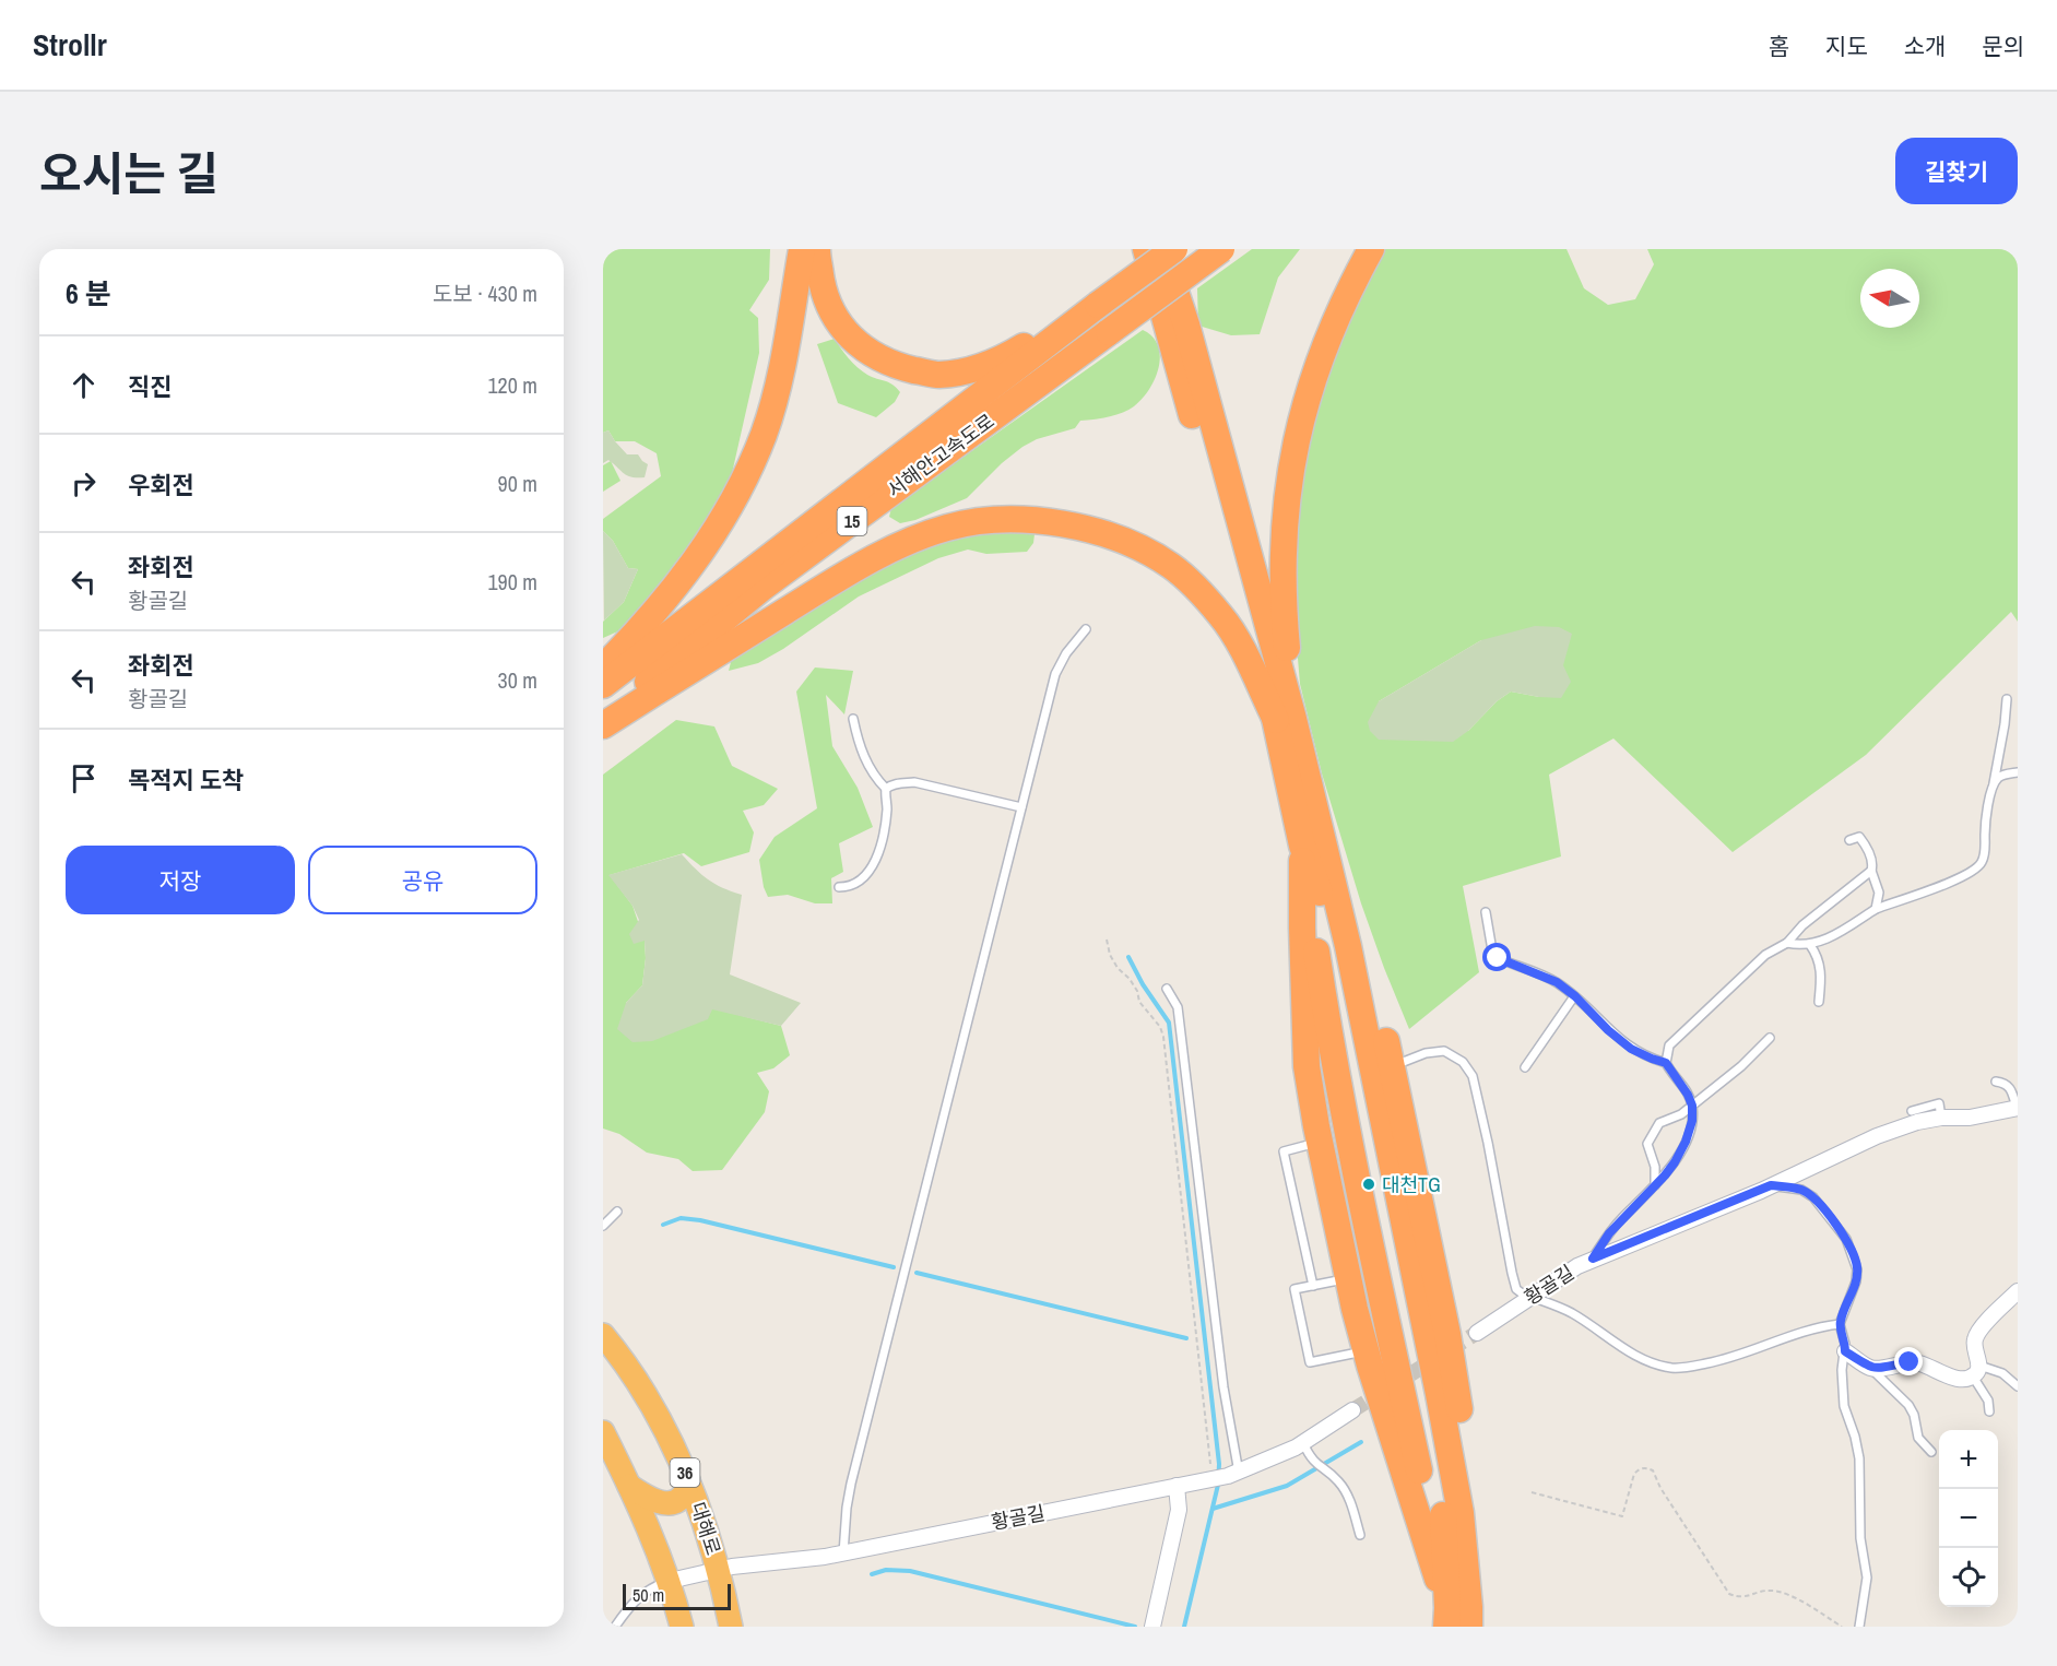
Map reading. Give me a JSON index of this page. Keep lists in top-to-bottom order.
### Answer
{
  "streets": {
    "highway": [
      "서해안고속도로",
      "15",
      "36",
      "대해로"
    ],
    "street": ["황골길"]
  },
  "crossings": [
    ["황골길", "대해로"]
  ],
  "places": ["대천TG"],
  "scale_bar": "50 m",
  "north": "left",
  "page": {
    "header": "Strollr",
    "nav": [
      "홈",
      "지도",
      "소개",
      "문의"
    ],
    "title": "오시는 길",
    "buttons": [
      "길찾기",
      ["저장", "공유"]
    ],
    "heading": ["6 분", "도보 · 430 m"],
    "list": [
      ["직진", "120 m"],
      ["우회전", "90 m"],
      ["좌회전", "황골길", "190 m"],
      ["좌회전", "황골길", "30 m"],
      "목적지 도착"
    ],
    "map_buttons": ["+", "−"],
    "scale": "50 m"
  }
}
